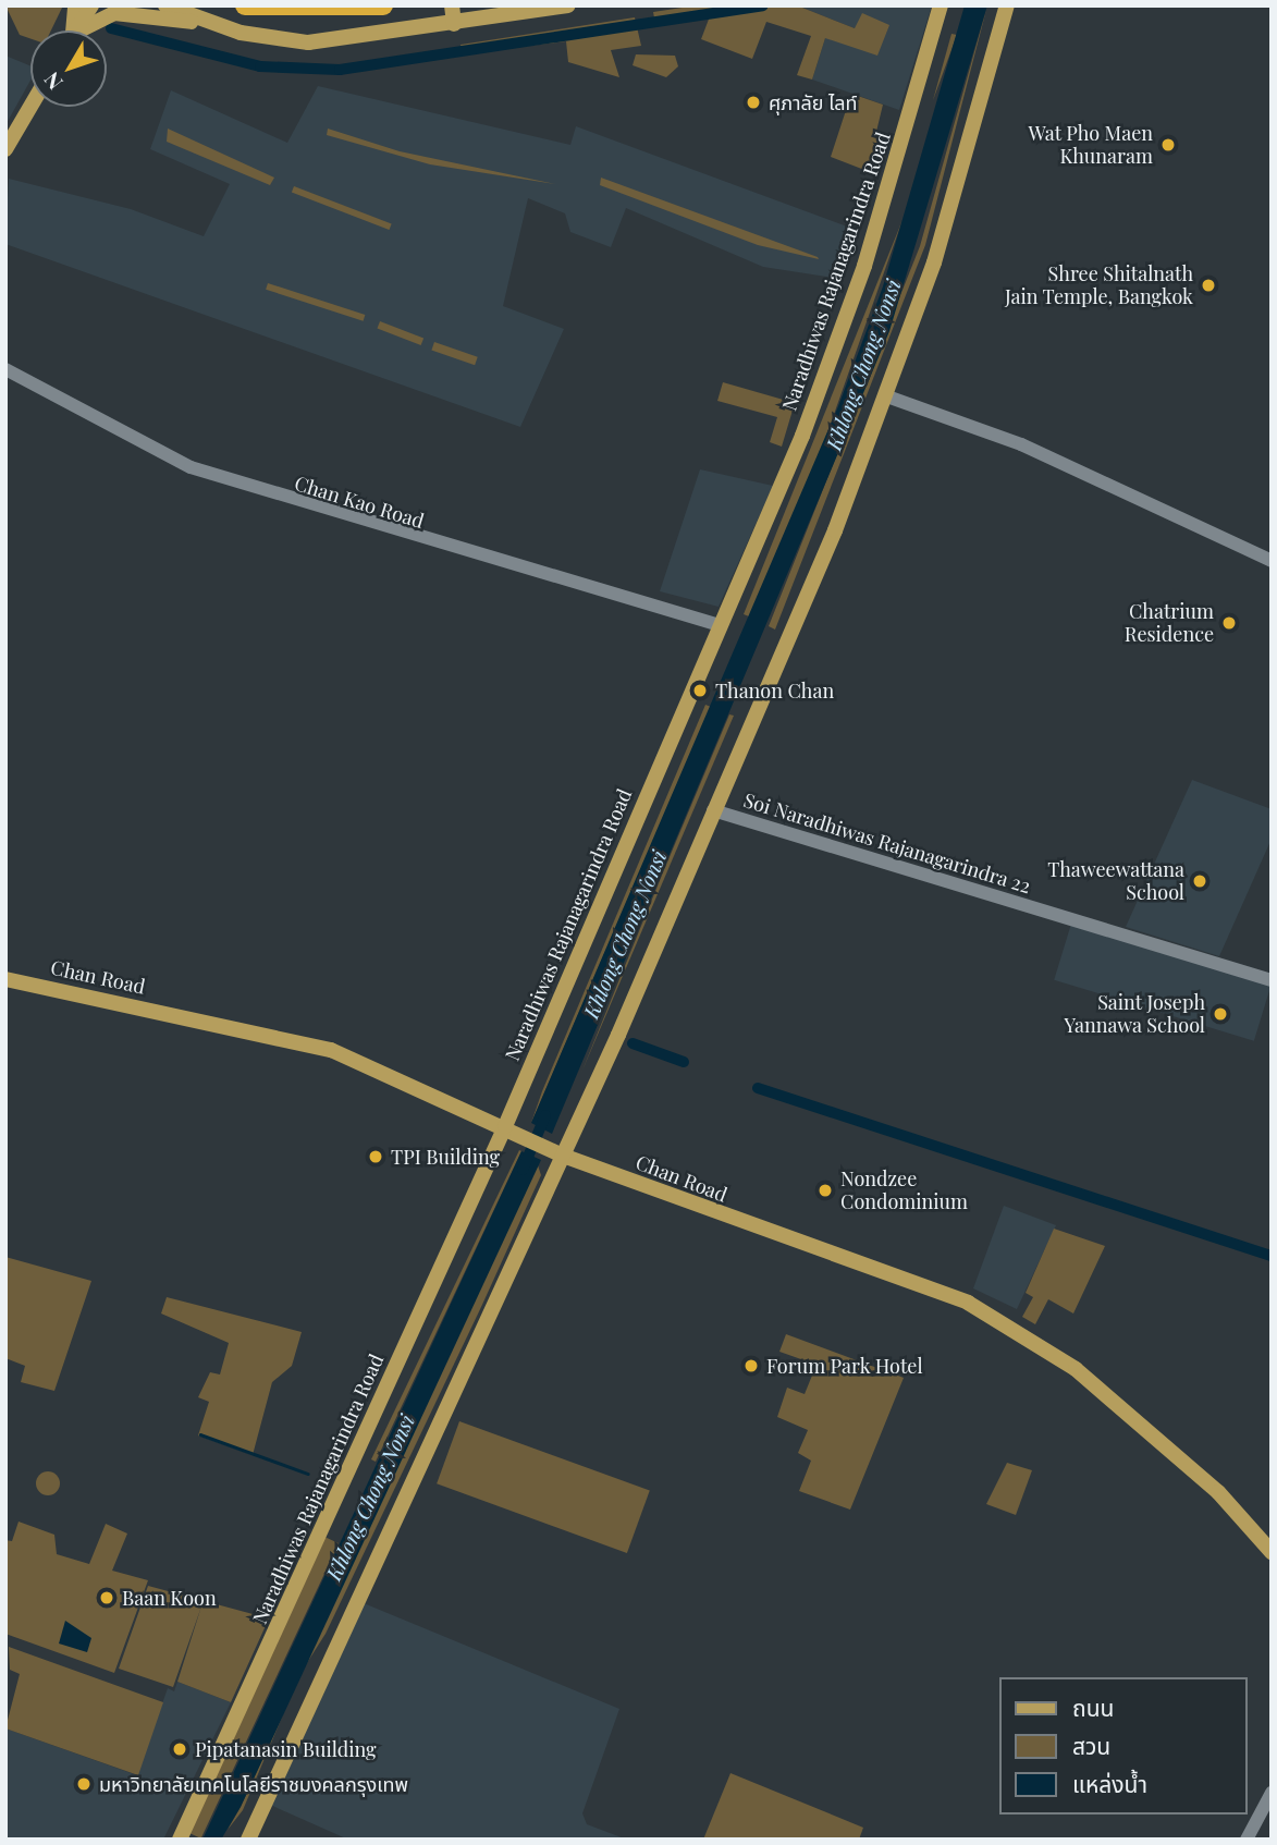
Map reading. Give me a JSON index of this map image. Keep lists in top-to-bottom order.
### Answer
{
  "streets": {
    "main road": ["Naradhiwas Rajanagarindra Road", "Chan Road"],
    "street": ["Chan Kao Road", "Soi Naradhiwas Rajanagarindra 22"]
  },
  "crossings": [
    ["Naradhiwas Rajanagarindra Road", "Chan Kao Road"],
    ["Naradhiwas Rajanagarindra Road", "Chan Road"]
  ],
  "water": ["Khlong Chong Nonsi"],
  "places": [
    "ศุภาลัย ไลท์",
    "Wat Pho Maen Khunaram",
    "Shree Shitalnath Jain Temple, Bangkok",
    "Chatrium Residence",
    "Thanon Chan",
    "Thaweewattana School",
    "Saint Joseph Yannawa School",
    "TPI Building",
    "Nondzee Condominium",
    "Forum Park Hotel",
    "Baan Koon",
    "Pipatanasin Building",
    "มหาวิทยาลัยเทคโนโลยีราชมงคลกรุงเทพ"
  ],
  "legend": ["ถนน", "สวน", "แหล่งน้ำ"],
  "north": "bottom left"
}
